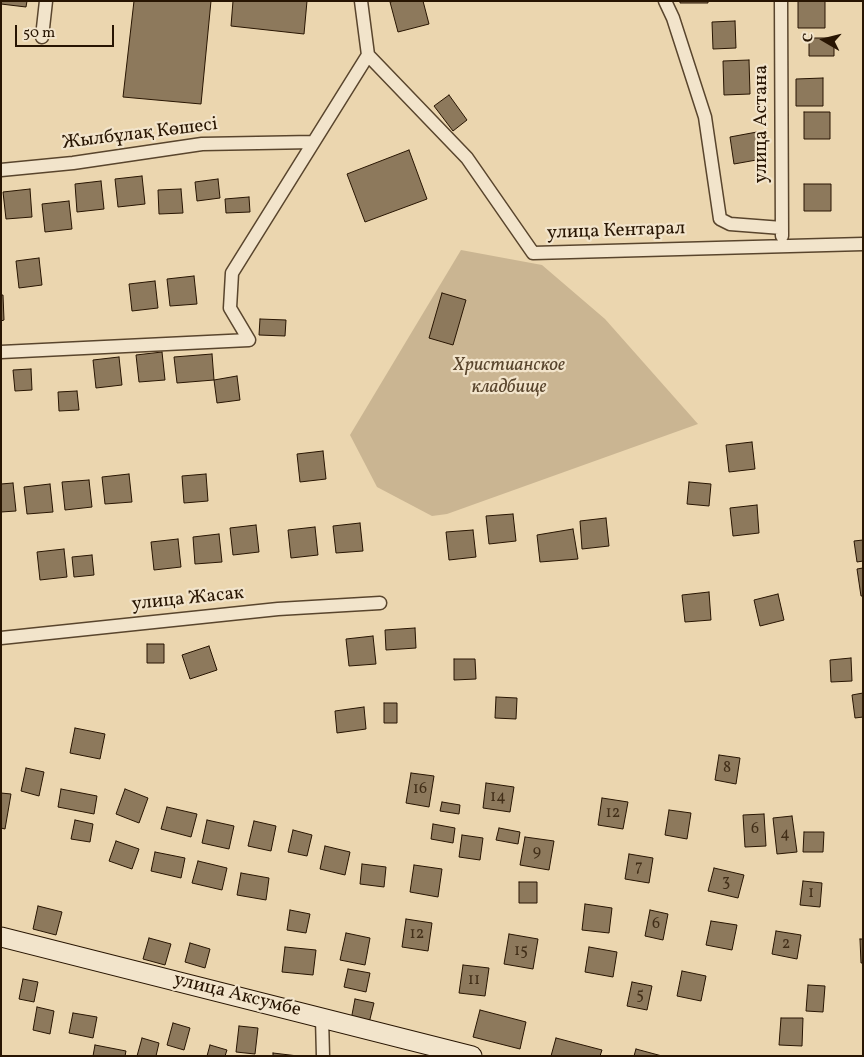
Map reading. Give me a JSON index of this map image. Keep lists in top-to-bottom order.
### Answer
{
  "streets": {
    "main road": ["улица Аксумбе"],
    "street": [
      "улица Астана",
      "Жылбұлақ Көшесі",
      "улица Кентарал",
      "улица Жасак"
    ]
  },
  "crossings": [
    ["улица Астана", "улица Кентарал"]
  ],
  "parks": ["Христианское кладбище"],
  "house_numbers": [
    "8",
    "16",
    "14",
    "12",
    "6",
    "4",
    "9",
    "7",
    "3",
    "1",
    "6",
    "12",
    "2",
    "15",
    "11",
    "5"
  ],
  "scale_bar": "50 m",
  "north": "left"
}
